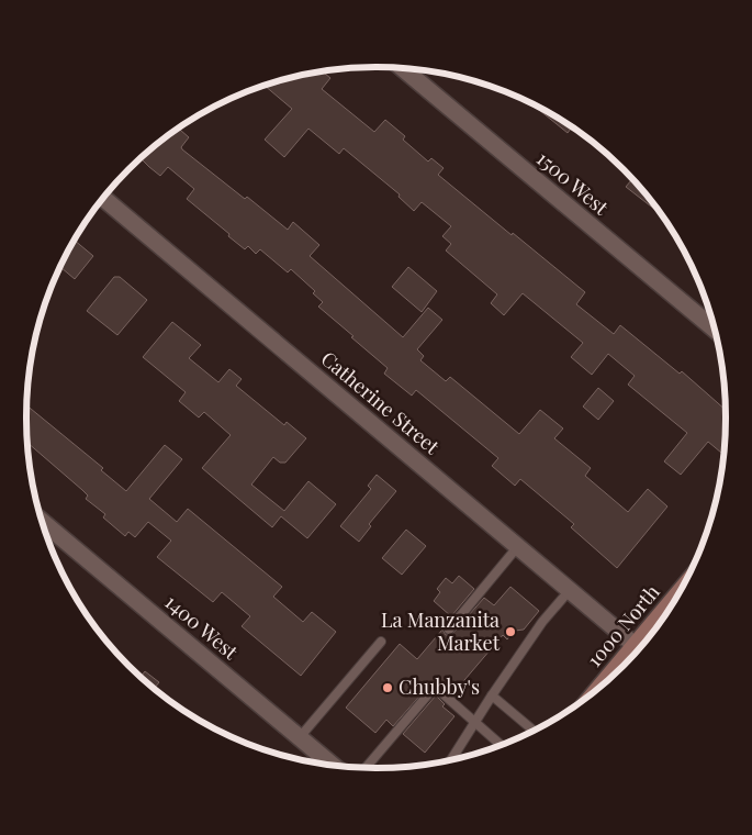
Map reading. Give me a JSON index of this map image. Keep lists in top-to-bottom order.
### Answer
{
  "streets": {
    "street": [
      "1500 West",
      "Catherine Street",
      "1000 North",
      "1400 West"
    ]
  },
  "crossings": [
    ["Catherine Street", "1000 North"]
  ],
  "places": ["La Manzanita Market", "Chubby's"]
}
